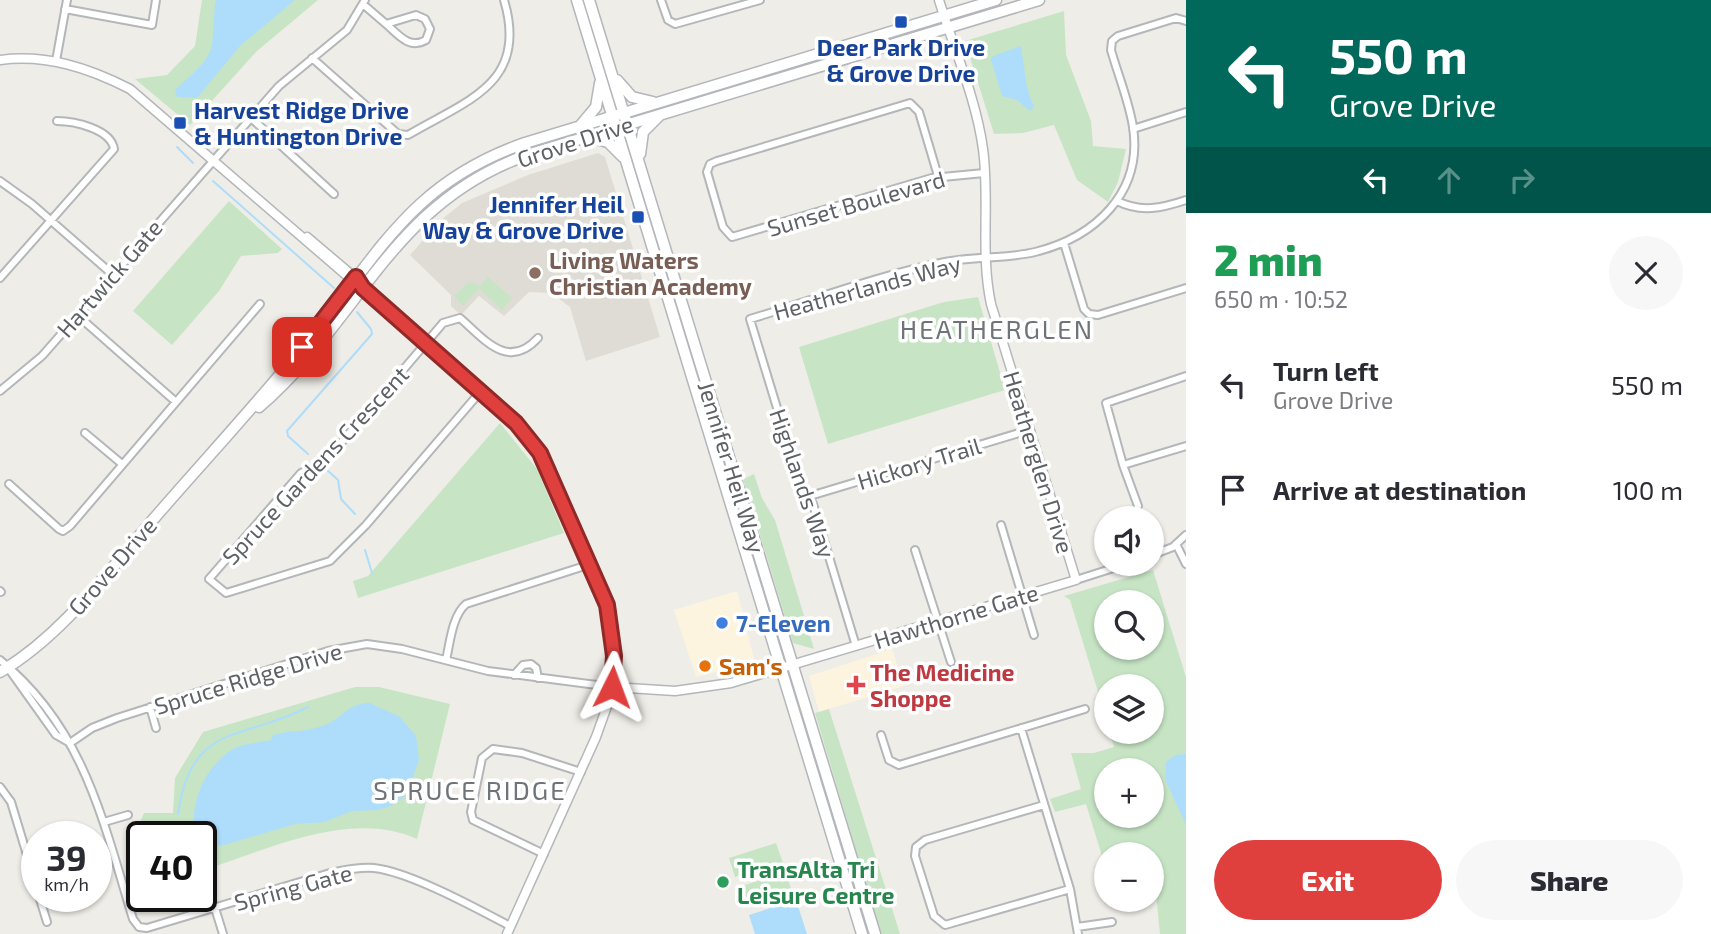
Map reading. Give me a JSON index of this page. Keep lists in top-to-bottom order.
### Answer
{
  "streets": {
    "main road": ["Grove Drive", "Jennifer Heil Way"],
    "street": [
      "Sunset Boulevard",
      "Hartwick Gate",
      "Heatherlands Way",
      "Heatherglen Drive",
      "Hickory Trail",
      "Spruce Gardens Crescent",
      "Highlands Way",
      "Hawthorne Gate",
      "Spruce Ridge Drive",
      "Spring Gate"
    ]
  },
  "crossings": [
    ["Grove Drive", "Heatherglen Drive"],
    ["Grove Drive", "Jennifer Heil Way"],
    ["Grove Drive", "Spring Gate"],
    ["Sunset Boulevard", "Heatherglen Drive"],
    ["Heatherlands Way", "Heatherglen Drive"],
    ["Heatherlands Way", "Highlands Way"],
    ["Heatherglen Drive", "Hickory Trail"],
    ["Heatherglen Drive", "Hawthorne Gate"],
    ["Hickory Trail", "Highlands Way"],
    ["Jennifer Heil Way", "Hawthorne Gate"],
    ["Jennifer Heil Way", "Spruce Ridge Drive"],
    ["Highlands Way", "Hawthorne Gate"],
    ["Hawthorne Gate", "Spruce Ridge Drive"],
    ["Spruce Ridge Drive", "Spring Gate"]
  ],
  "districts": ["HEATHERGLEN", "SPRUCE RIDGE"],
  "places": {
    "transit": ["Deer Park Drive & Grove Drive", "Harvest Ridge Drive & Huntington Drive", "Jennifer Heil Way & Grove Drive"],
    "other": [
      "Living Waters Christian Academy",
      "7-Eleven",
      "Sam's",
      "TransAlta Tri Leisure Centre"
    ],
    "health": ["The Medicine Shoppe"]
  },
  "page": {
    "turn": ["550 m", "Grove Drive"],
    "heading": ["2 min", "650 m · 10:52"],
    "list": [
      {
        "name": "Turn left",
        "note": "Grove Drive",
        "value": "550 m"
      },
      {
        "name": "Arrive at destination",
        "value": "100 m"
      }
    ],
    "map_buttons": ["+", "−"],
    "speed": "39 km/h",
    "limit": "40",
    "buttons": ["Exit", "Share"]
  }
}
